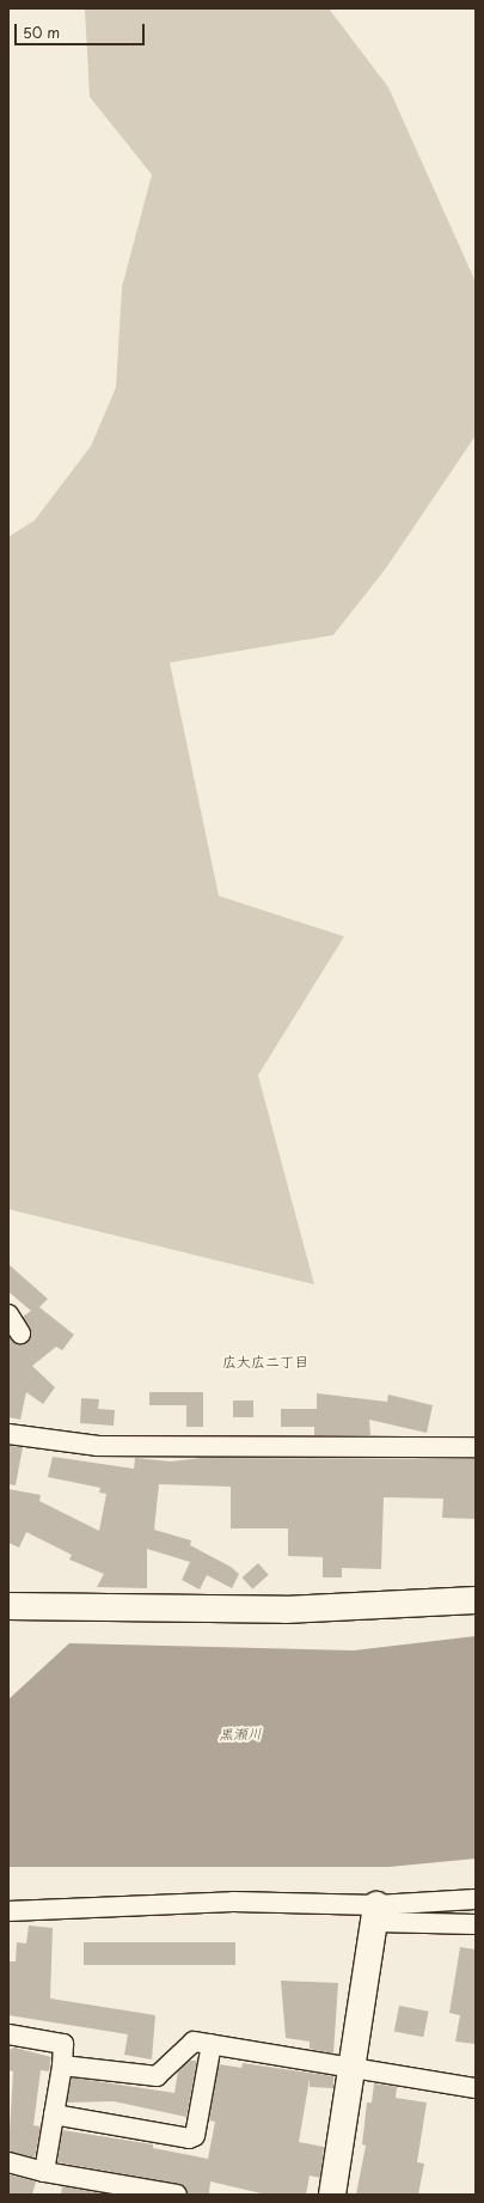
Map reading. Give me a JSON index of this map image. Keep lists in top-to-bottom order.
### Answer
{
  "districts": ["広大広二丁目"],
  "water": ["黒瀬川"],
  "scale_bar": "50 m"
}
